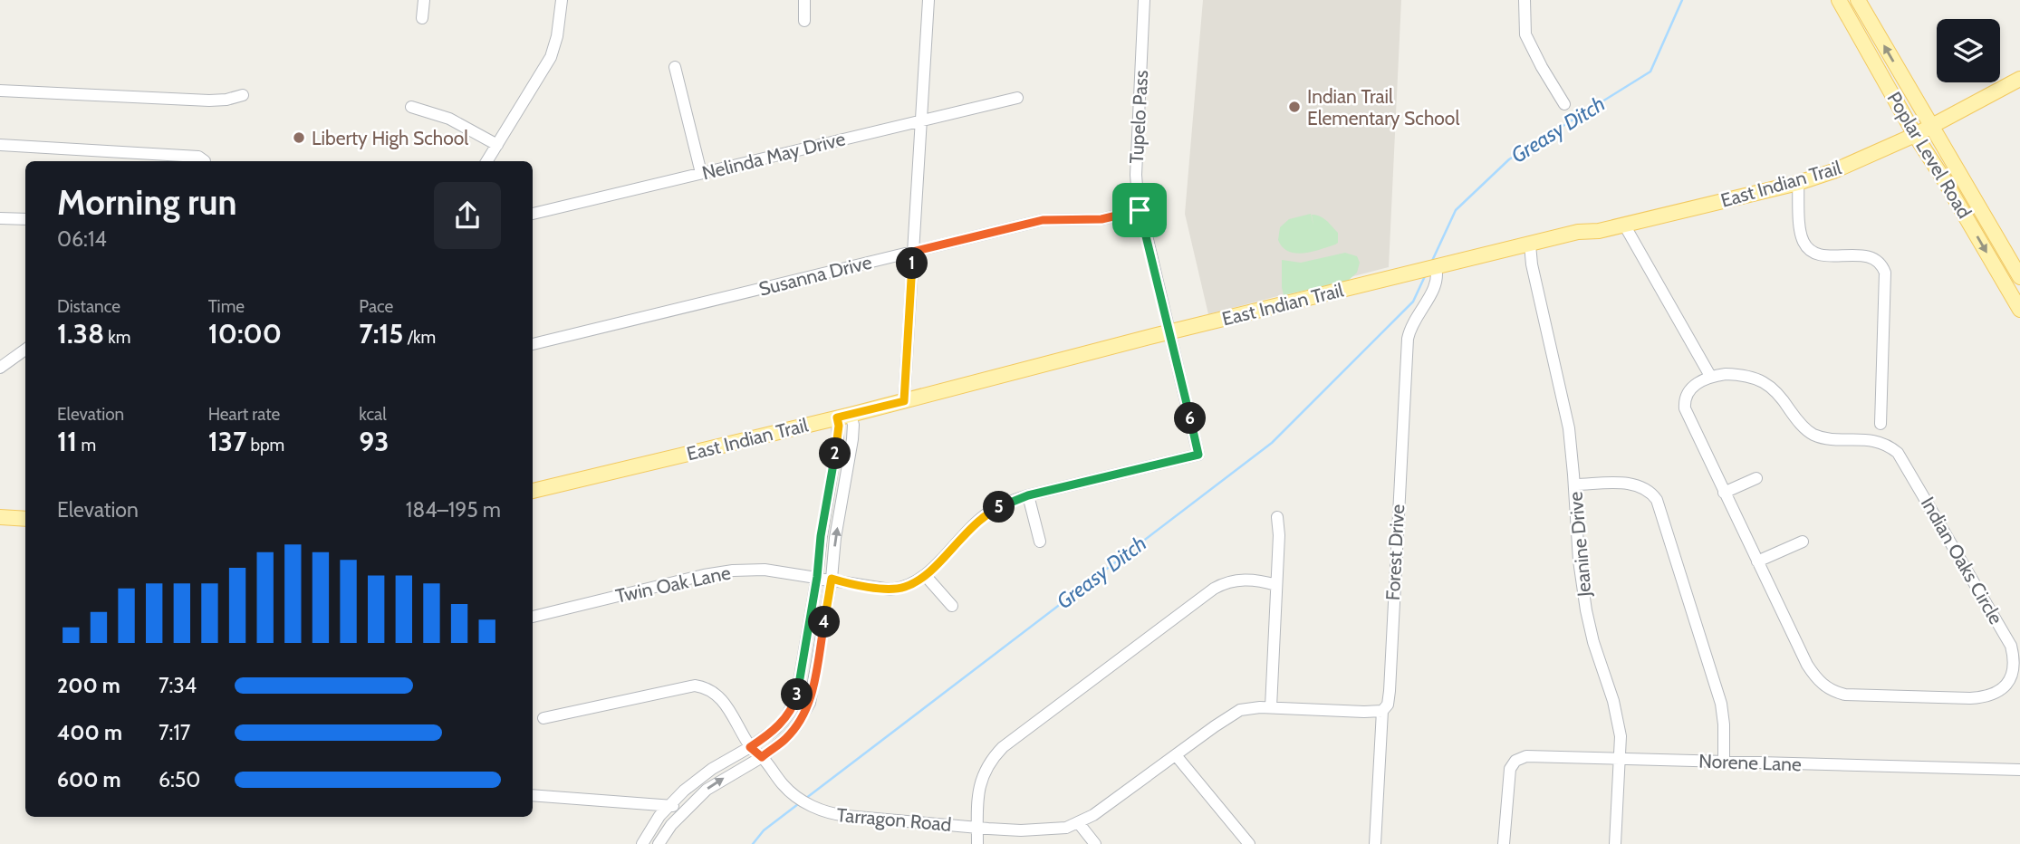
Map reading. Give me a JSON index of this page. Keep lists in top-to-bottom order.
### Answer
{
  "streets": {
    "main road": ["Poplar Level Road", "East Indian Trail"],
    "street": [
      "Tupelo Pass",
      "Nelinda May Drive",
      "Susanna Drive",
      "Jeanine Drive",
      "Forest Drive",
      "Indian Oaks Circle",
      "Twin Oak Lane",
      "Norene Lane",
      "Tarragon Road"
    ]
  },
  "crossings": [
    ["Tupelo Pass", "East Indian Trail"],
    ["Tupelo Pass", "Susanna Drive"],
    ["Tupelo Pass", "Twin Oak Lane"],
    ["Poplar Level Road", "East Indian Trail"],
    ["East Indian Trail", "Jeanine Drive"],
    ["East Indian Trail", "Forest Drive"],
    ["Jeanine Drive", "Norene Lane"],
    ["Forest Drive", "Tarragon Road"]
  ],
  "water": ["Greasy Ditch"],
  "places": ["Indian Trail Elementary School", "Liberty High School"],
  "page": {
    "heading": ["Morning run", "06:14"],
    "pins": [
      "1",
      "6",
      "2",
      "5",
      "4",
      "3"
    ],
    "stats": [
      ["Distance", "1.38 km"],
      ["Time", "10:00"],
      ["Pace", "7:15 /km"],
      ["Elevation", "11 m"],
      ["Heart rate", "137 bpm"],
      ["kcal", "93"]
    ],
    "chart": ["Elevation", "184–195 m"],
    "list": [
      {
        "name": "200 m",
        "note": "7:34"
      },
      {
        "name": "400 m",
        "note": "7:17"
      },
      {
        "name": "600 m",
        "note": "6:50"
      }
    ]
  }
}
